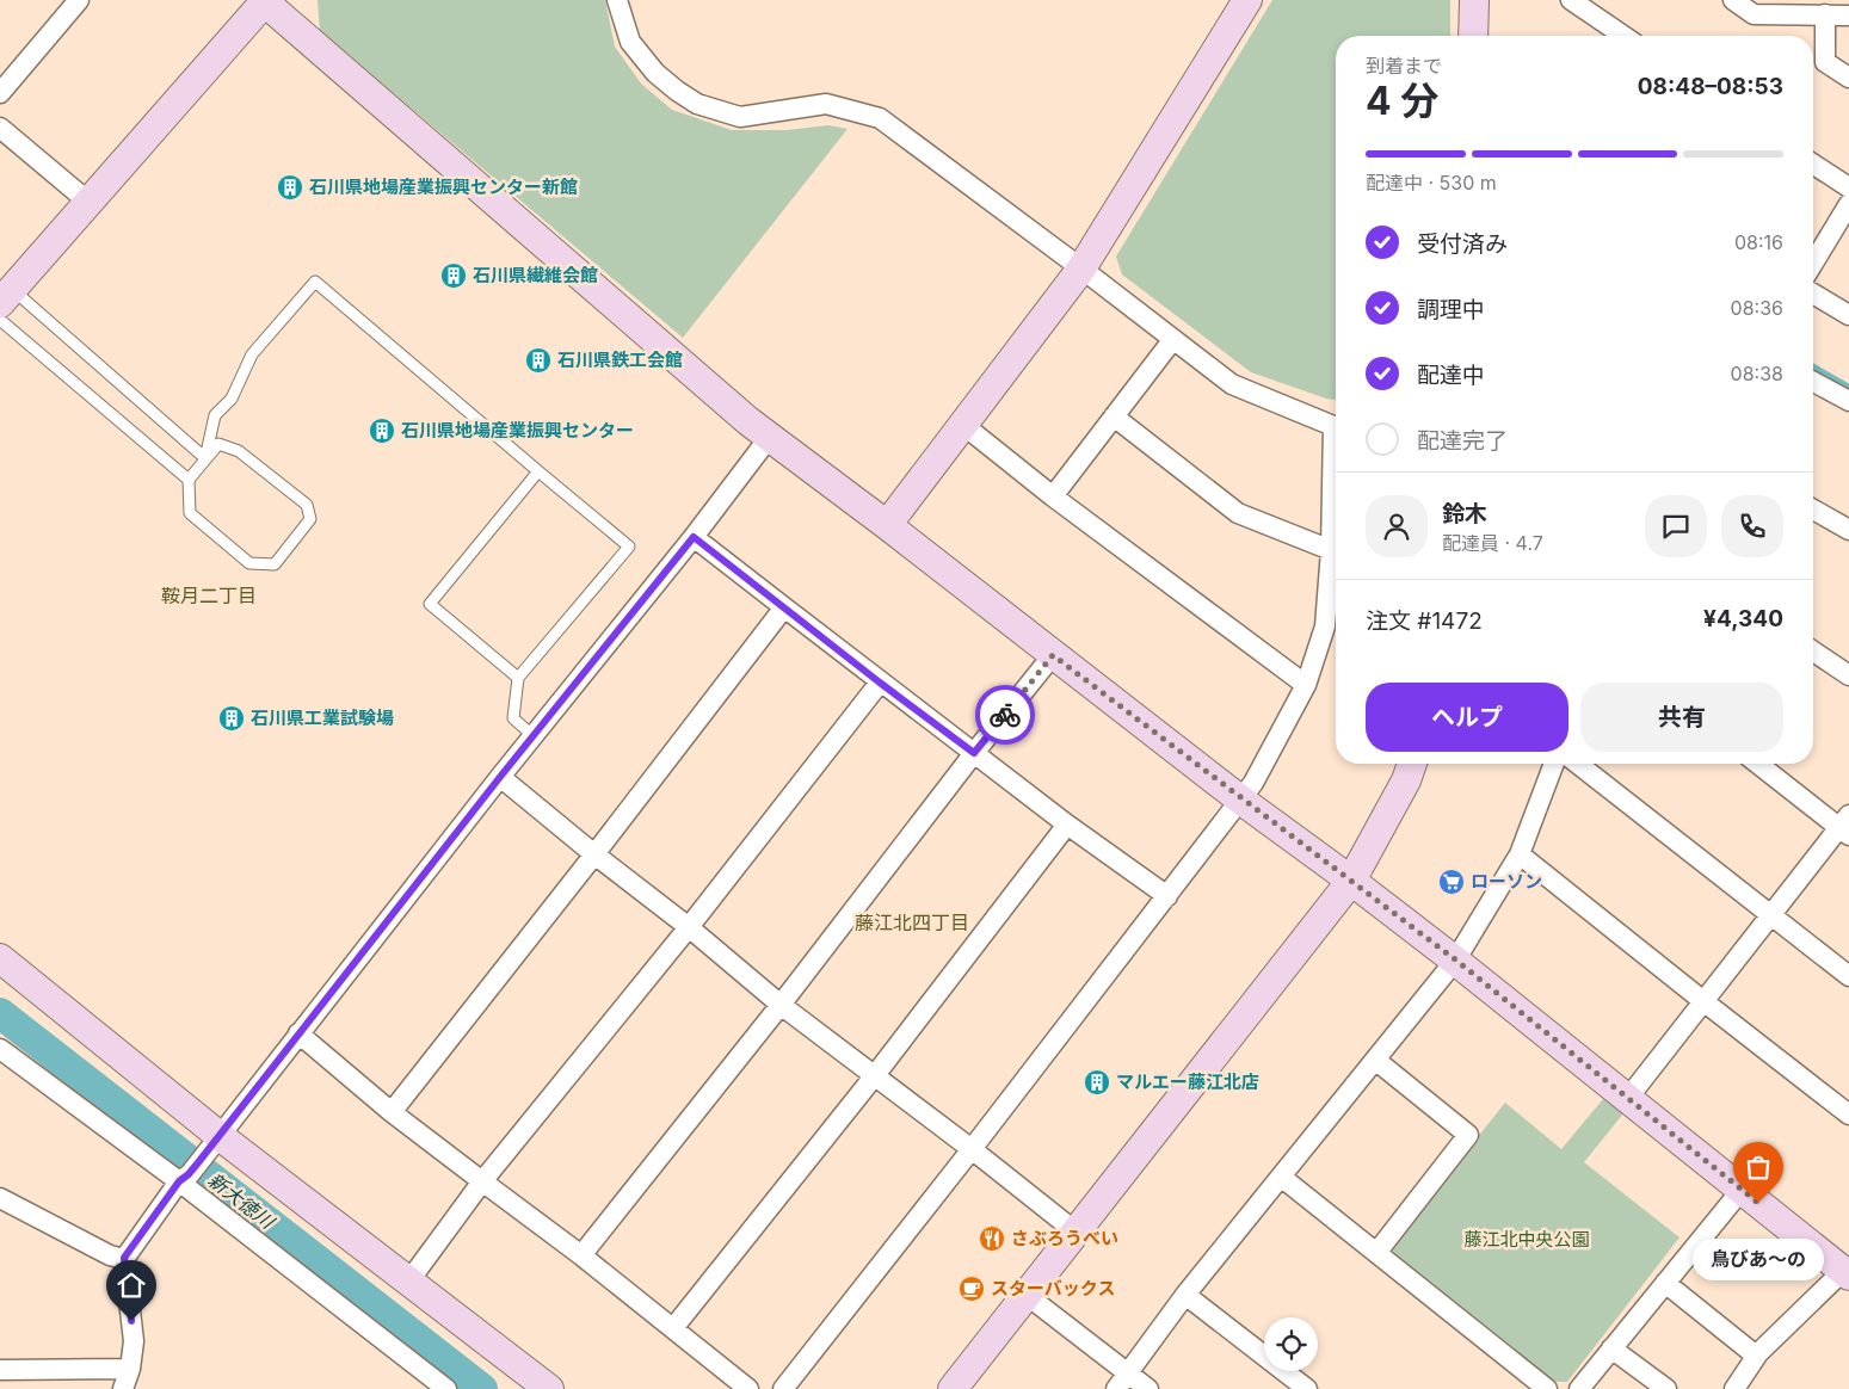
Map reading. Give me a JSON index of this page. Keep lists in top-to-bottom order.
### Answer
{
  "districts": ["鞍月二丁目", "藤江北四丁目"],
  "water": ["新大徳川"],
  "parks": ["藤江北中央公園"],
  "places": {
    "building": [
      "石川県地場産業振興センター新館",
      "石川県繊維会館",
      "石川県鉄工会館",
      "石川県地場産業振興センター",
      "石川県工業試験場",
      "マルエー藤江北店"
    ],
    "supermarket": ["ローソン"],
    "other": ["鳥びあ〜の"],
    "restaurant": ["さぶろうべい"],
    "cafe": ["スターバックス"]
  },
  "page": {
    "heading": ["4 分", "到着まで", "08:48–08:53"],
    "panel": [
      "鈴木",
      "配達員 · 4.7",
      "注文 #1472",
      "¥4,340"
    ],
    "bar": "配達中 · 530 m",
    "list": [
      ["受付済み", "08:16"],
      ["調理中", "08:36"],
      ["配達中", "08:38"],
      "配達完了"
    ],
    "buttons": ["ヘルプ", "共有"],
    "bubble": "鳥びあ〜の"
  }
}
